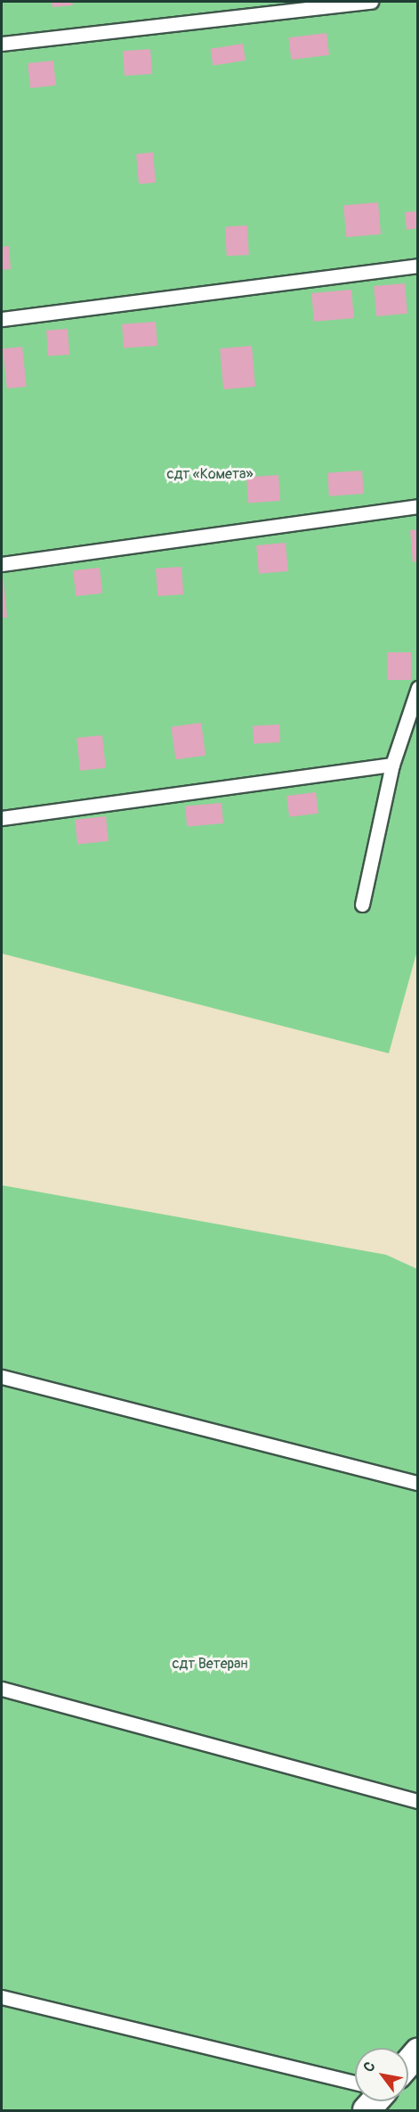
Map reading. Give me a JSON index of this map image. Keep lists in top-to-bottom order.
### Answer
{
  "parks": ["сдт «Комета»", "сдт Ветеран"],
  "north": "top left"
}
